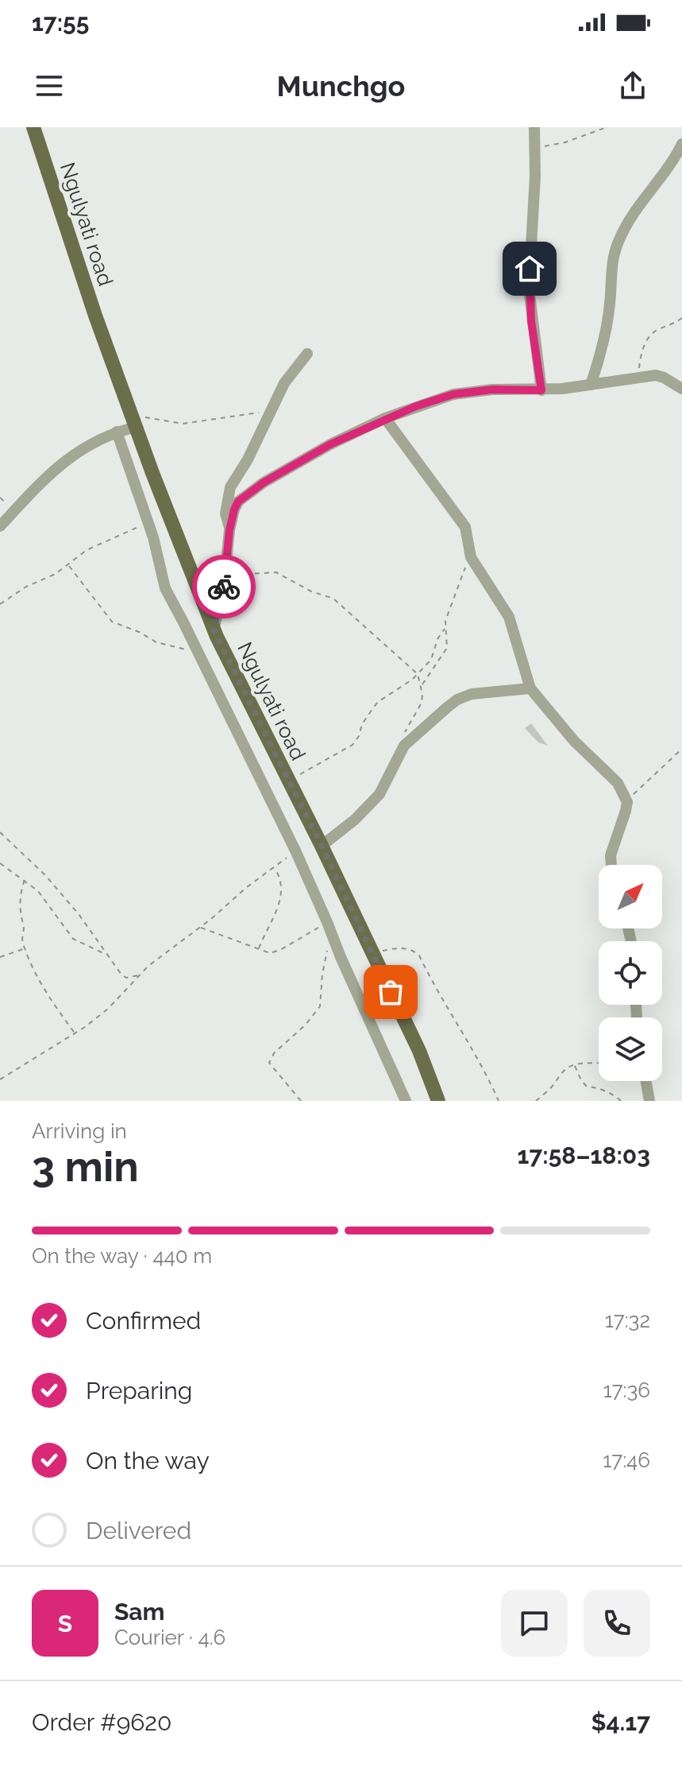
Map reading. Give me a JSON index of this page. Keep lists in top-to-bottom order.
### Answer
{
  "streets": {
    "main road": ["Ngulyati road"]
  },
  "north": "top right",
  "page": {
    "status": "17:55",
    "header": "Munchgo",
    "heading": ["3 min", "Arriving in", "17:58–18:03"],
    "panel": [
      "Sam",
      "Courier · 4.6",
      "Order #9620",
      "$4.17"
    ],
    "bar": "On the way · 440 m",
    "list": [
      ["Confirmed", "17:32"],
      ["Preparing", "17:36"],
      ["On the way", "17:46"],
      "Delivered"
    ],
    "round": "S"
  }
}
